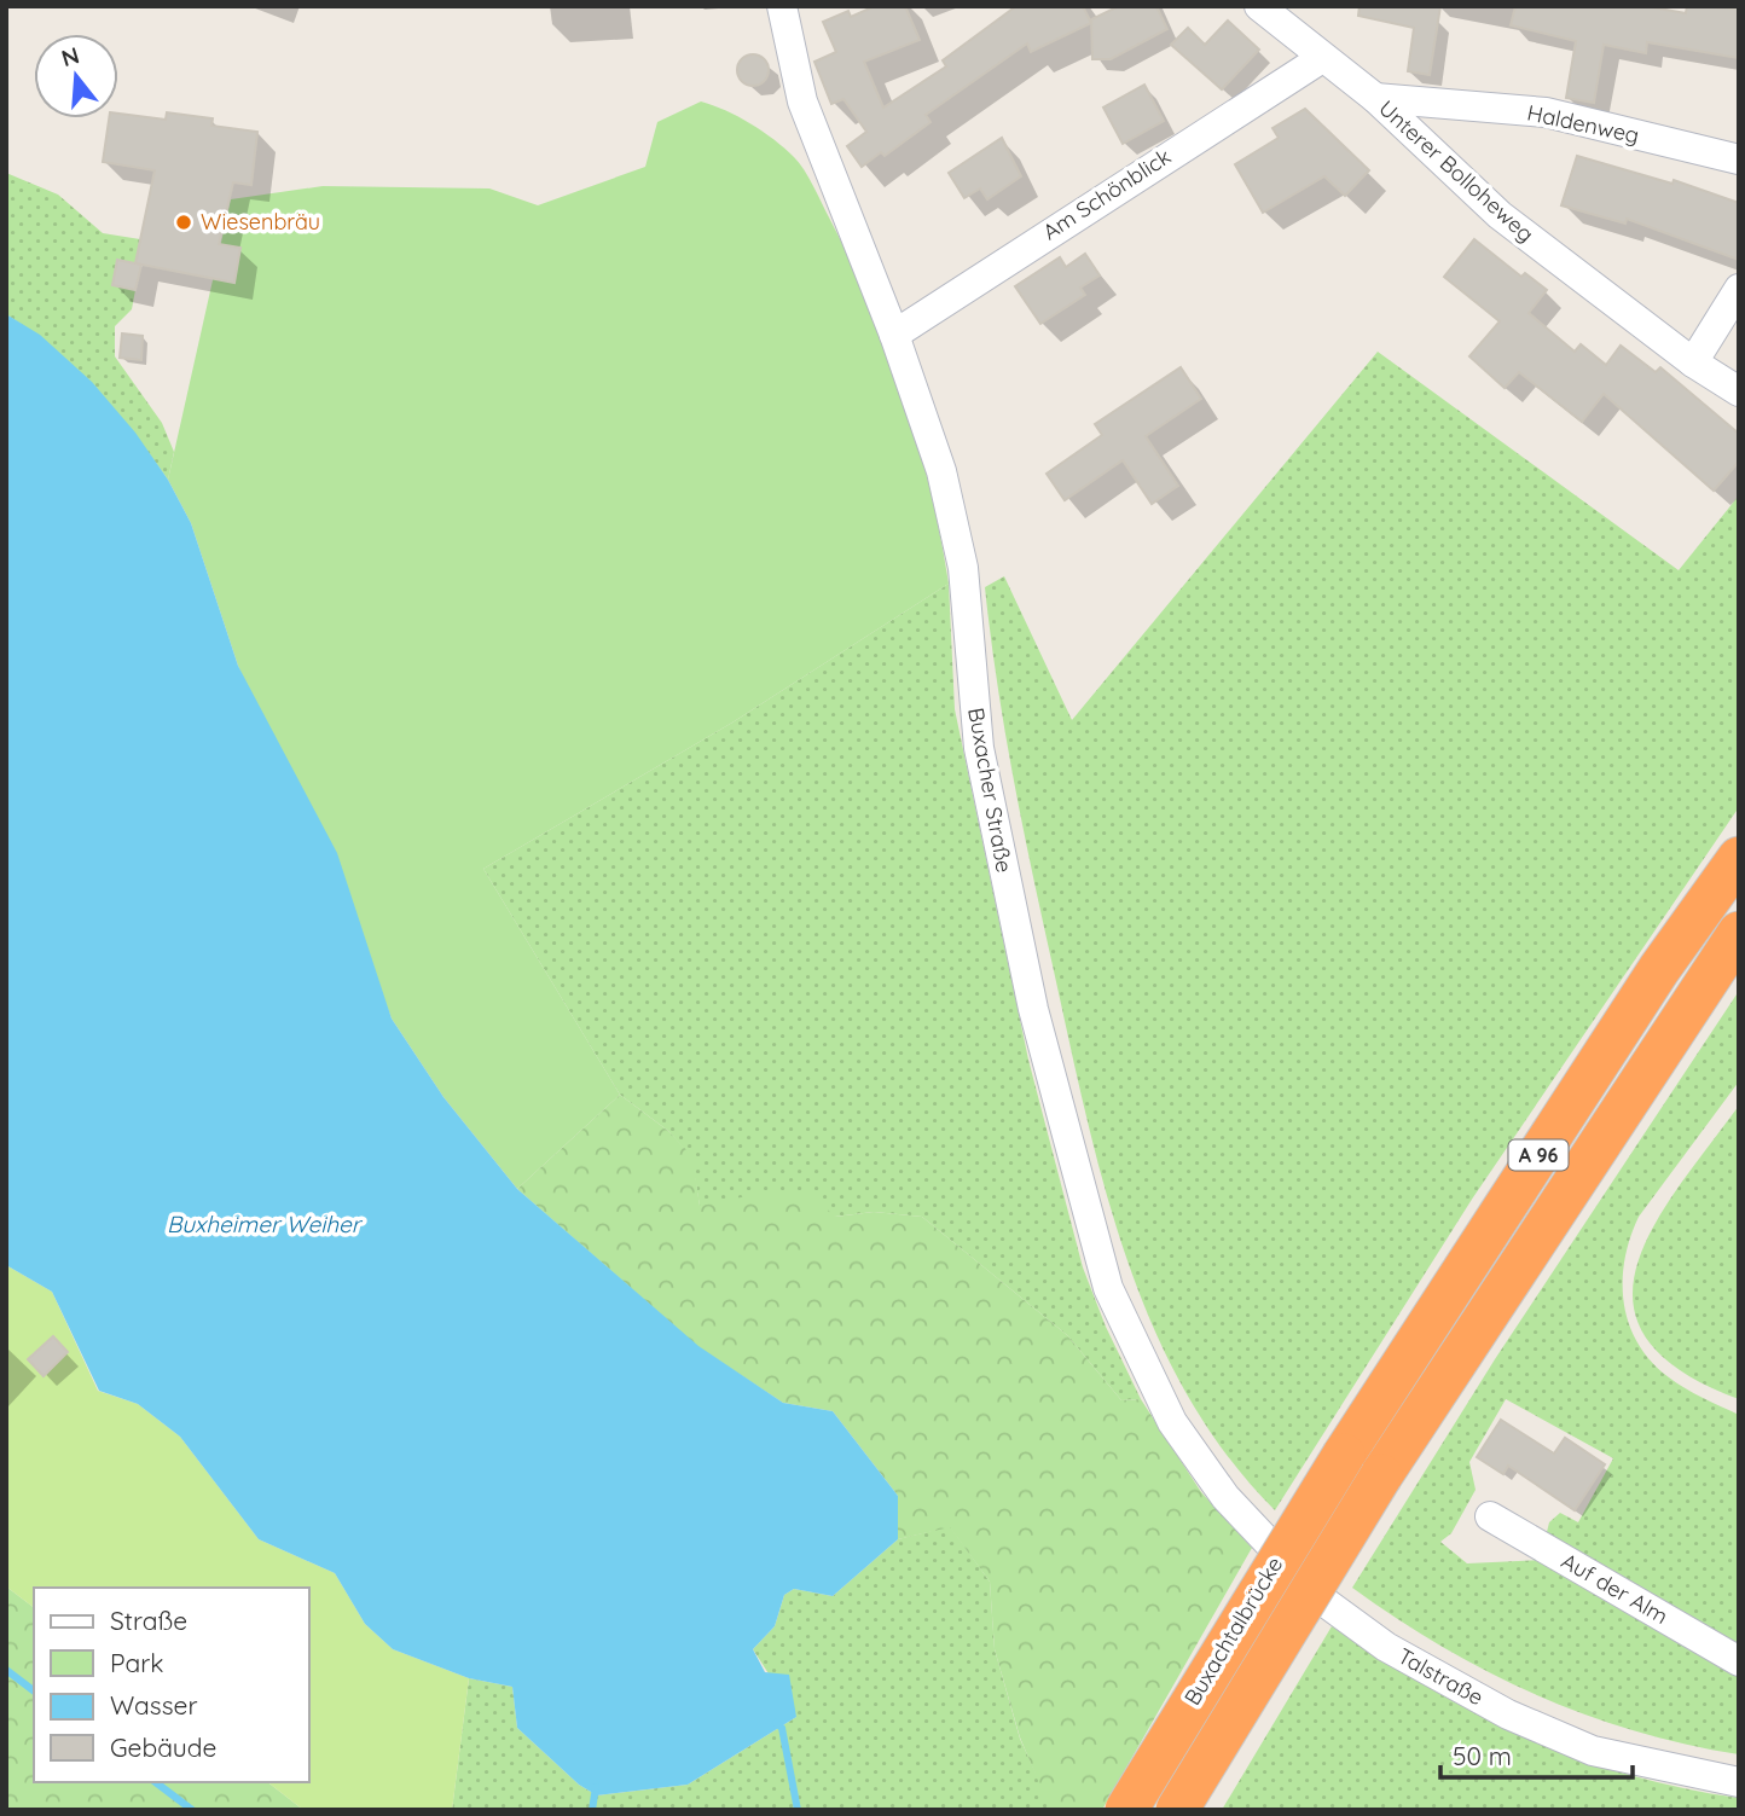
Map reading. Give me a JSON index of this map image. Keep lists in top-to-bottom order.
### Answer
{
  "streets": {
    "highway": ["A 96", "Buxachtalbrücke"],
    "street": [
      "Haldenweg",
      "Unterer Bolloheweg",
      "Am Schönblick",
      "Buxacher Straße",
      "Auf der Alm",
      "Talstraße"
    ]
  },
  "crossings": [
    ["Haldenweg", "Unterer Bolloheweg"],
    ["Unterer Bolloheweg", "Am Schönblick"],
    ["Am Schönblick", "Buxacher Straße"],
    ["Buxacher Straße", "Talstraße"]
  ],
  "water": ["Buxheimer Weiher"],
  "places": ["Wiesenbräu"],
  "legend": [
    "Straße",
    "Park",
    "Wasser",
    "Gebäude"
  ],
  "scale_bar": "50 m",
  "north": "top"
}
